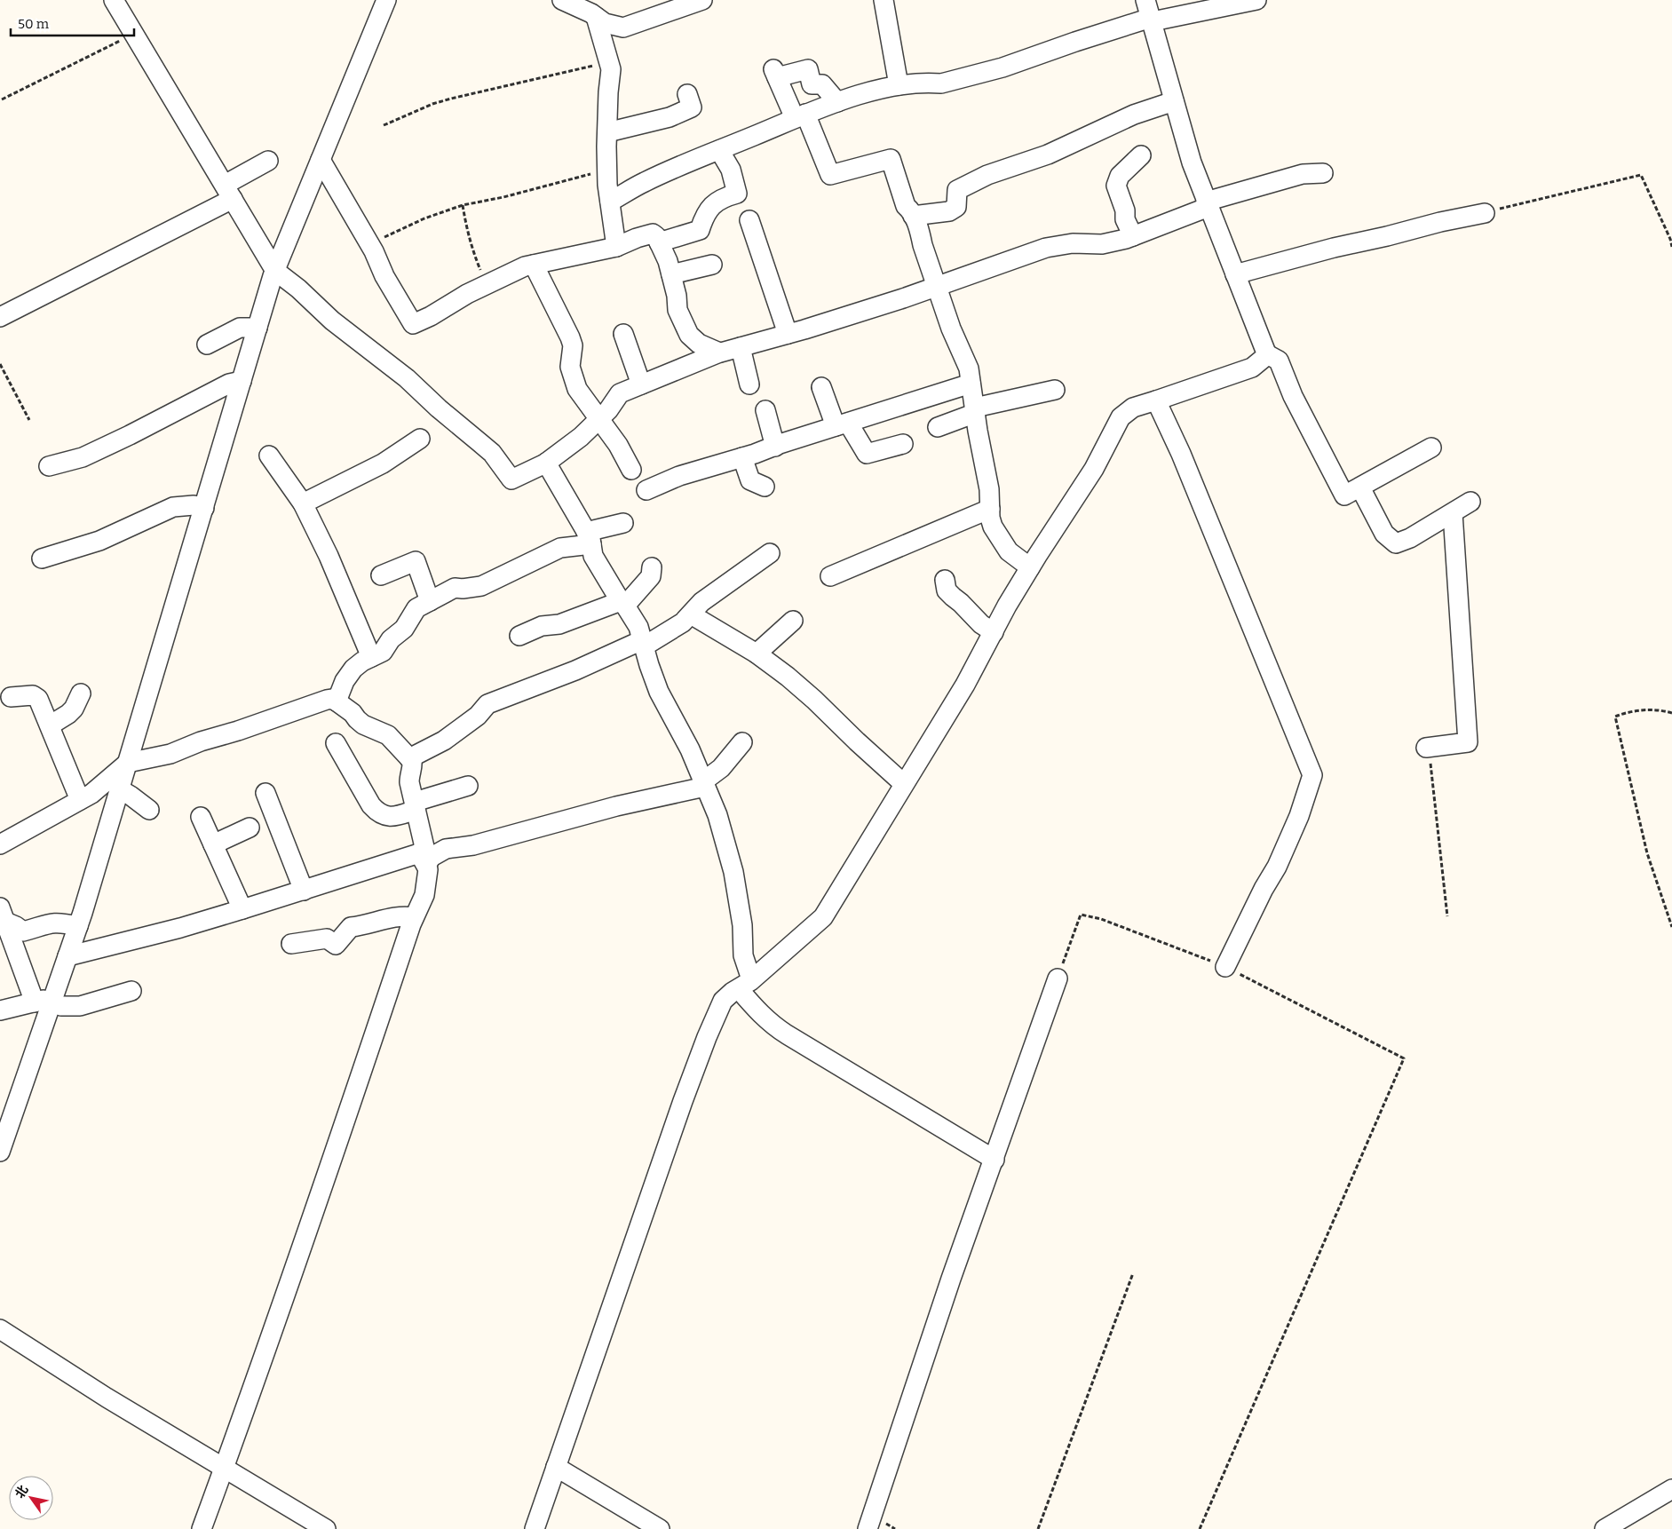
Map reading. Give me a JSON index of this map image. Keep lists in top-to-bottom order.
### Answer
{
  "scale_bar": "50 m",
  "north": "top left"
}
